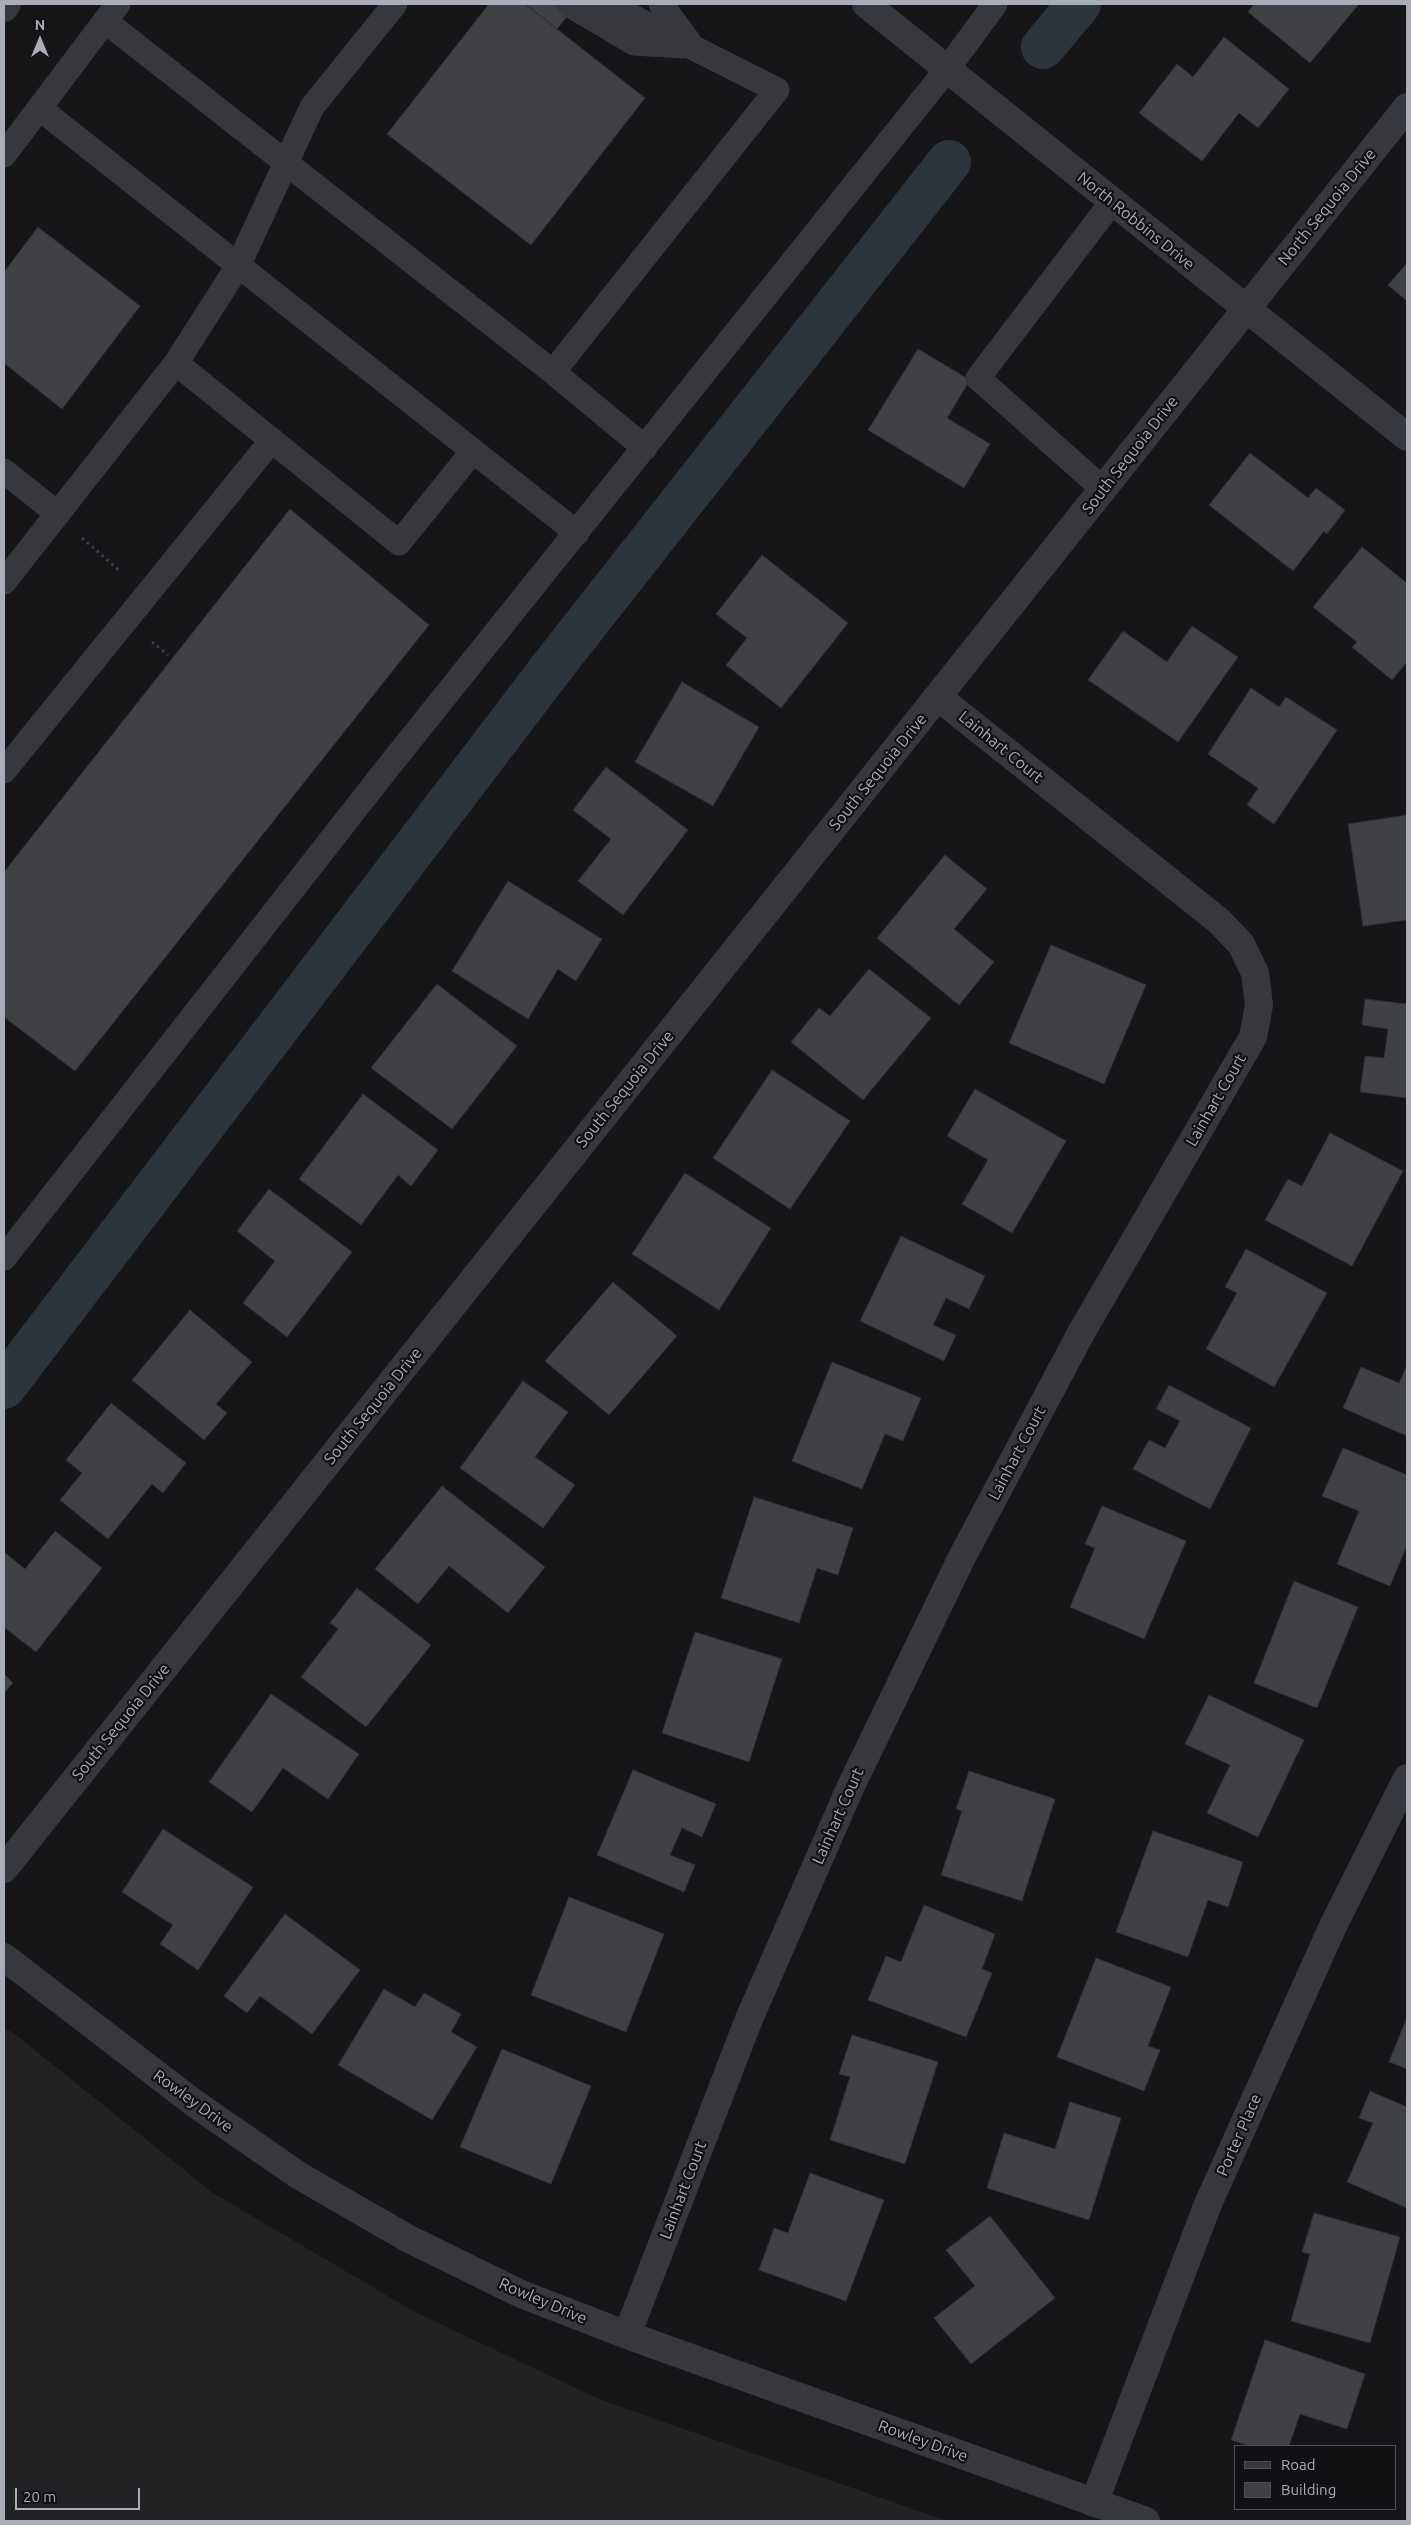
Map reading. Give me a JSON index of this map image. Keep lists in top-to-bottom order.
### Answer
{
  "streets": {
    "street": [
      "North Sequoia Drive",
      "North Robbins Drive",
      "South Sequoia Drive",
      "Lainhart Court",
      "Rowley Drive",
      "Porter Place"
    ]
  },
  "crossings": [
    ["North Sequoia Drive", "North Robbins Drive"],
    ["North Sequoia Drive", "South Sequoia Drive"],
    ["North Robbins Drive", "South Sequoia Drive"],
    ["South Sequoia Drive", "Lainhart Court"],
    ["Lainhart Court", "Rowley Drive"],
    ["Rowley Drive", "Porter Place"]
  ],
  "legend": ["Road", "Building"],
  "scale_bar": "20 m",
  "north": "top"
}
